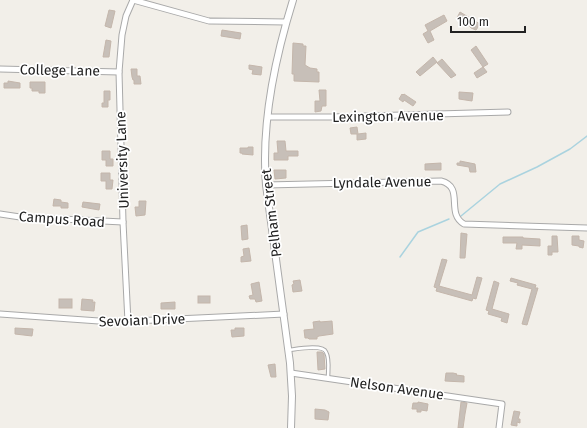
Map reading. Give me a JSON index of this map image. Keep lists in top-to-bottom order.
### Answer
{
  "streets": {
    "street": [
      "College Lane",
      "Lexington Avenue",
      "University Lane",
      "Lyndale Avenue",
      "Pelham Street",
      "Campus Road",
      "Sevoian Drive",
      "Nelson Avenue"
    ]
  },
  "crossings": [
    ["College Lane", "University Lane"],
    ["Lexington Avenue", "Pelham Street"],
    ["University Lane", "Campus Road"],
    ["University Lane", "Sevoian Drive"],
    ["Lyndale Avenue", "Pelham Street"],
    ["Pelham Street", "Sevoian Drive"],
    ["Pelham Street", "Nelson Avenue"]
  ],
  "scale_bar": "100 m"
}
